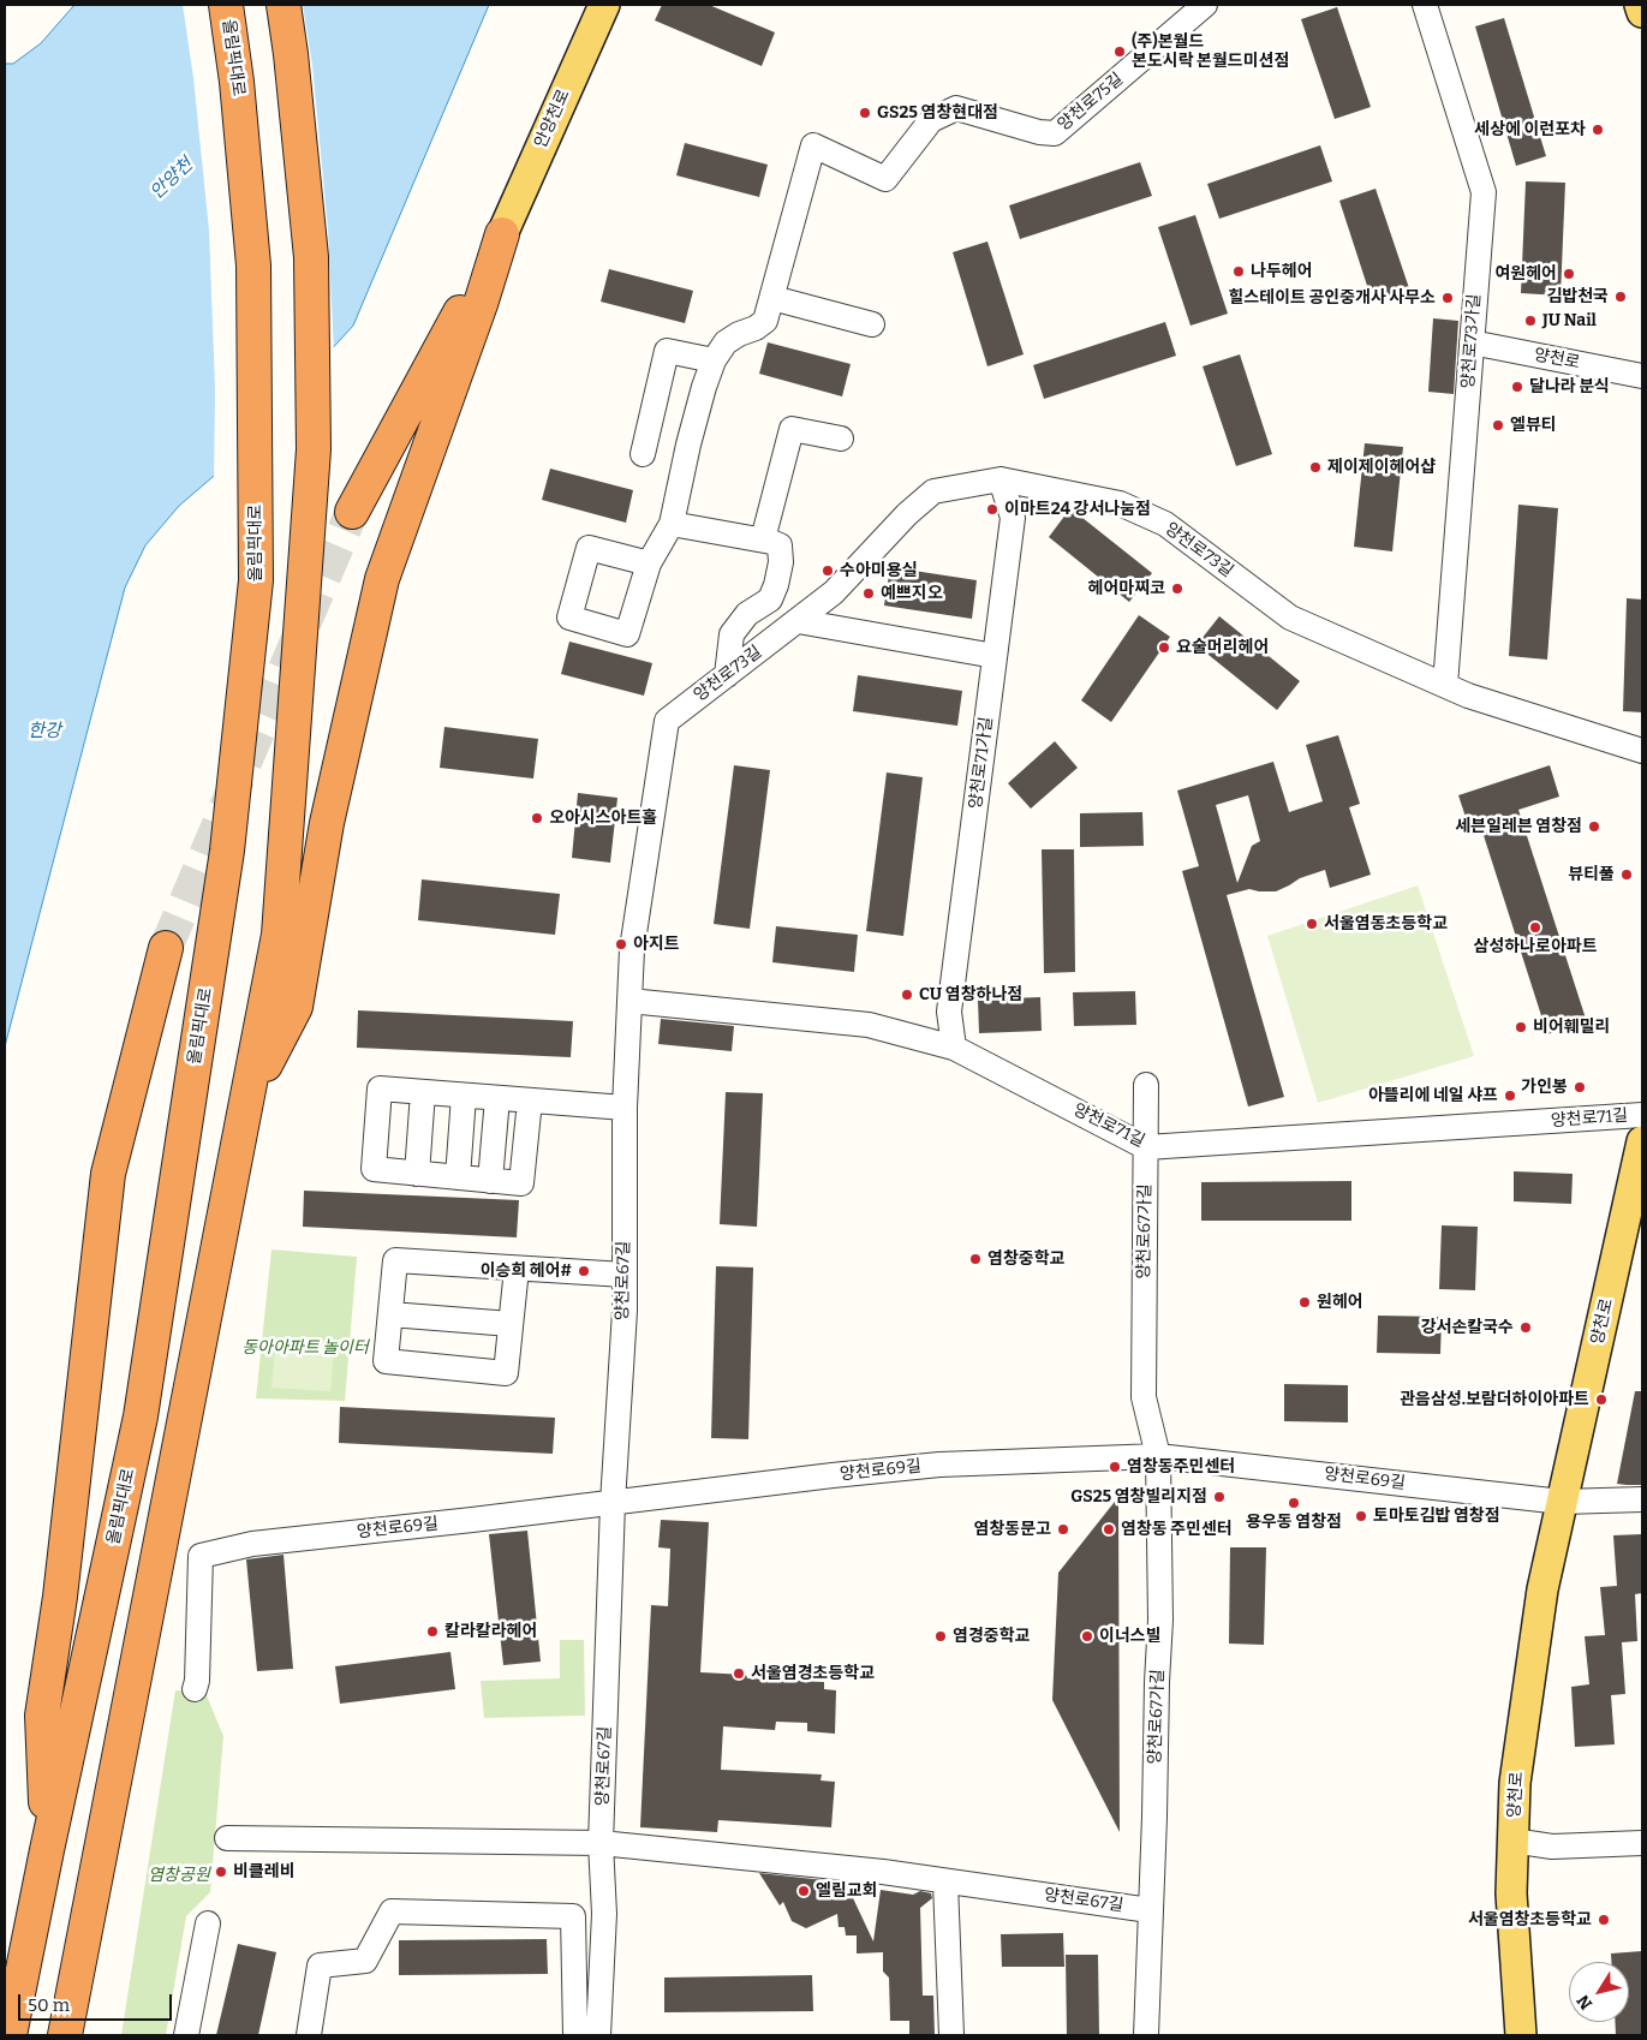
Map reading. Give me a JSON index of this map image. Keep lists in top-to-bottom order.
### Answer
{
  "streets": {
    "highway": ["올림픽대로"],
    "main road": ["안양천로", "양천로"],
    "street": [
      "양천로75길",
      "양천로73가길",
      "양천로73길",
      "양천로71가길",
      "양천로71길",
      "양천로67가길",
      "양천로67길",
      "양천로69길"
    ]
  },
  "crossings": [
    ["양천로73가길", "양천로"],
    ["양천로73가길", "양천로73길"],
    ["양천로", "양천로69길"],
    ["양천로73길", "양천로71가길"],
    ["양천로73길", "양천로67길"],
    ["양천로71가길", "양천로71길"],
    ["양천로71길", "양천로67가길"],
    ["양천로71길", "양천로67길"],
    ["양천로67가길", "양천로67길"],
    ["양천로67가길", "양천로69길"],
    ["양천로67길", "양천로69길"]
  ],
  "water": ["안양천", "한강"],
  "parks": ["동아아파트 놀이터", "염창공원"],
  "places": [
    "(주)본월드 본도시락 본월드미션점",
    "GS25 염창현대점",
    "세상에 이런포차",
    "나두헤어",
    "여원헤어",
    "김밥천국",
    "힐스테이트 공인중개사 사무소",
    "JU Nail",
    "달나라 분식",
    "엘뷰티",
    "제이제이헤어샵",
    "이마트24 강서나눔점",
    "수아미용실",
    "헤어마찌코",
    "예쁘지오",
    "요술머리헤어",
    "오아시스아트홀",
    "세븐일레븐 염창점",
    "뷰티풀",
    "서울염동초등학교",
    "삼성하나로아파트",
    "아지트",
    "CU 염창하나점",
    "비어훼밀리",
    "가인봉",
    "아뜰리에 네일 샤프",
    "염창중학교",
    "이승희 헤어#",
    "원헤어",
    "강서손칼국수",
    "관음삼성.보람더하이아파트",
    "염창동주민센터",
    "GS25 염창빌리지점",
    "용우동 염창점",
    "토마토김밥 염창점",
    "염창동문고",
    "염창동 주민센터",
    "칼라칼라헤어",
    "염경중학교",
    "이너스빌",
    "서울염경초등학교",
    "비클레비",
    "엘림교회",
    "서울염창초등학교"
  ],
  "scale_bar": "50 m",
  "north": "bottom left"
}
